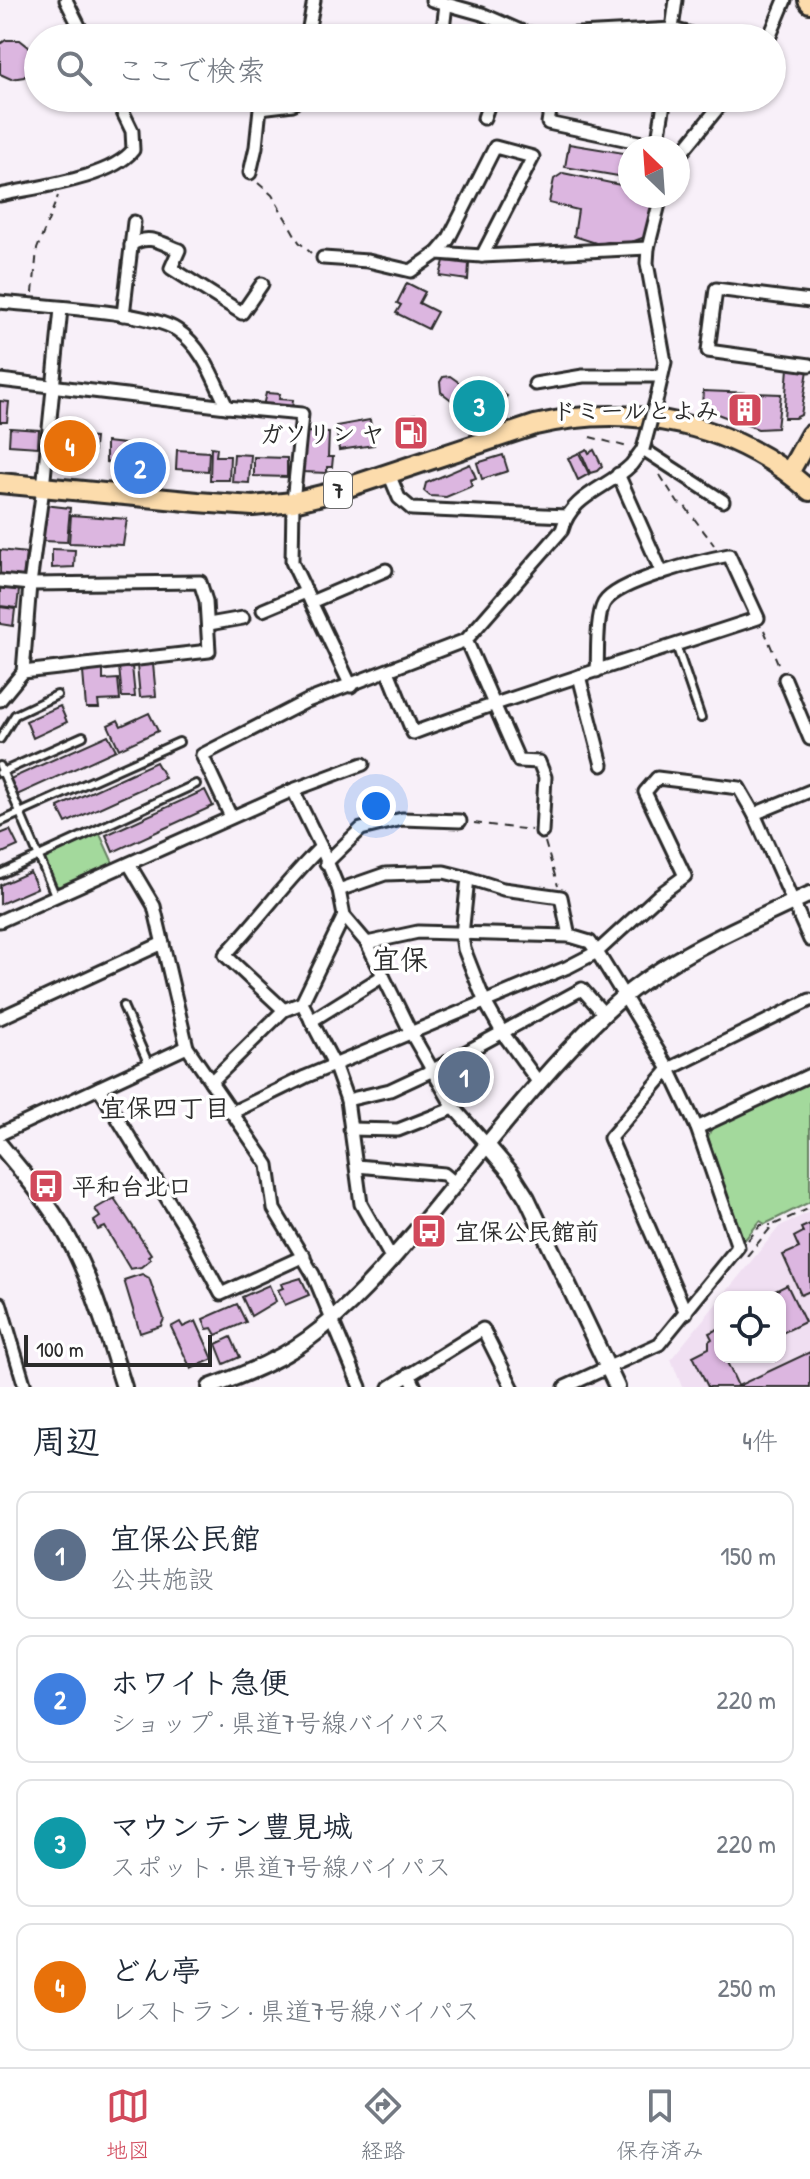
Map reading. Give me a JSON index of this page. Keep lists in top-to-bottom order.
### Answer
{
  "streets": {
    "main road": ["7"]
  },
  "districts": ["宜保", "宜保四丁目"],
  "places": {
    "building": ["ドミールとよみ"],
    "fuel station": ["ガソリン ヤ"],
    "bus stop": ["平和台北口", "宜保公民館前"]
  },
  "scale_bar": "100 m",
  "north": "top left",
  "page": {
    "search": "ここで検索",
    "pins": [
      "3",
      "4",
      "2",
      "1"
    ],
    "scale": "100 m",
    "heading": ["周辺", "4件"],
    "list": [
      {
        "mark": "1",
        "name": "宜保公民館",
        "note": "公共施設",
        "value": "150 m"
      },
      {
        "mark": "2",
        "name": "ホワイト急便",
        "note": "ショップ · 県道7号線バイパス",
        "value": "220 m"
      },
      {
        "mark": "3",
        "name": "マウンテン豊見城",
        "note": "スポット · 県道7号線バイパス",
        "value": "220 m"
      },
      {
        "mark": "4",
        "name": "どん亭",
        "note": "レストラン · 県道7号線バイパス",
        "value": "250 m"
      }
    ],
    "nav": ["地図", "経路", "保存済み"]
  }
}
